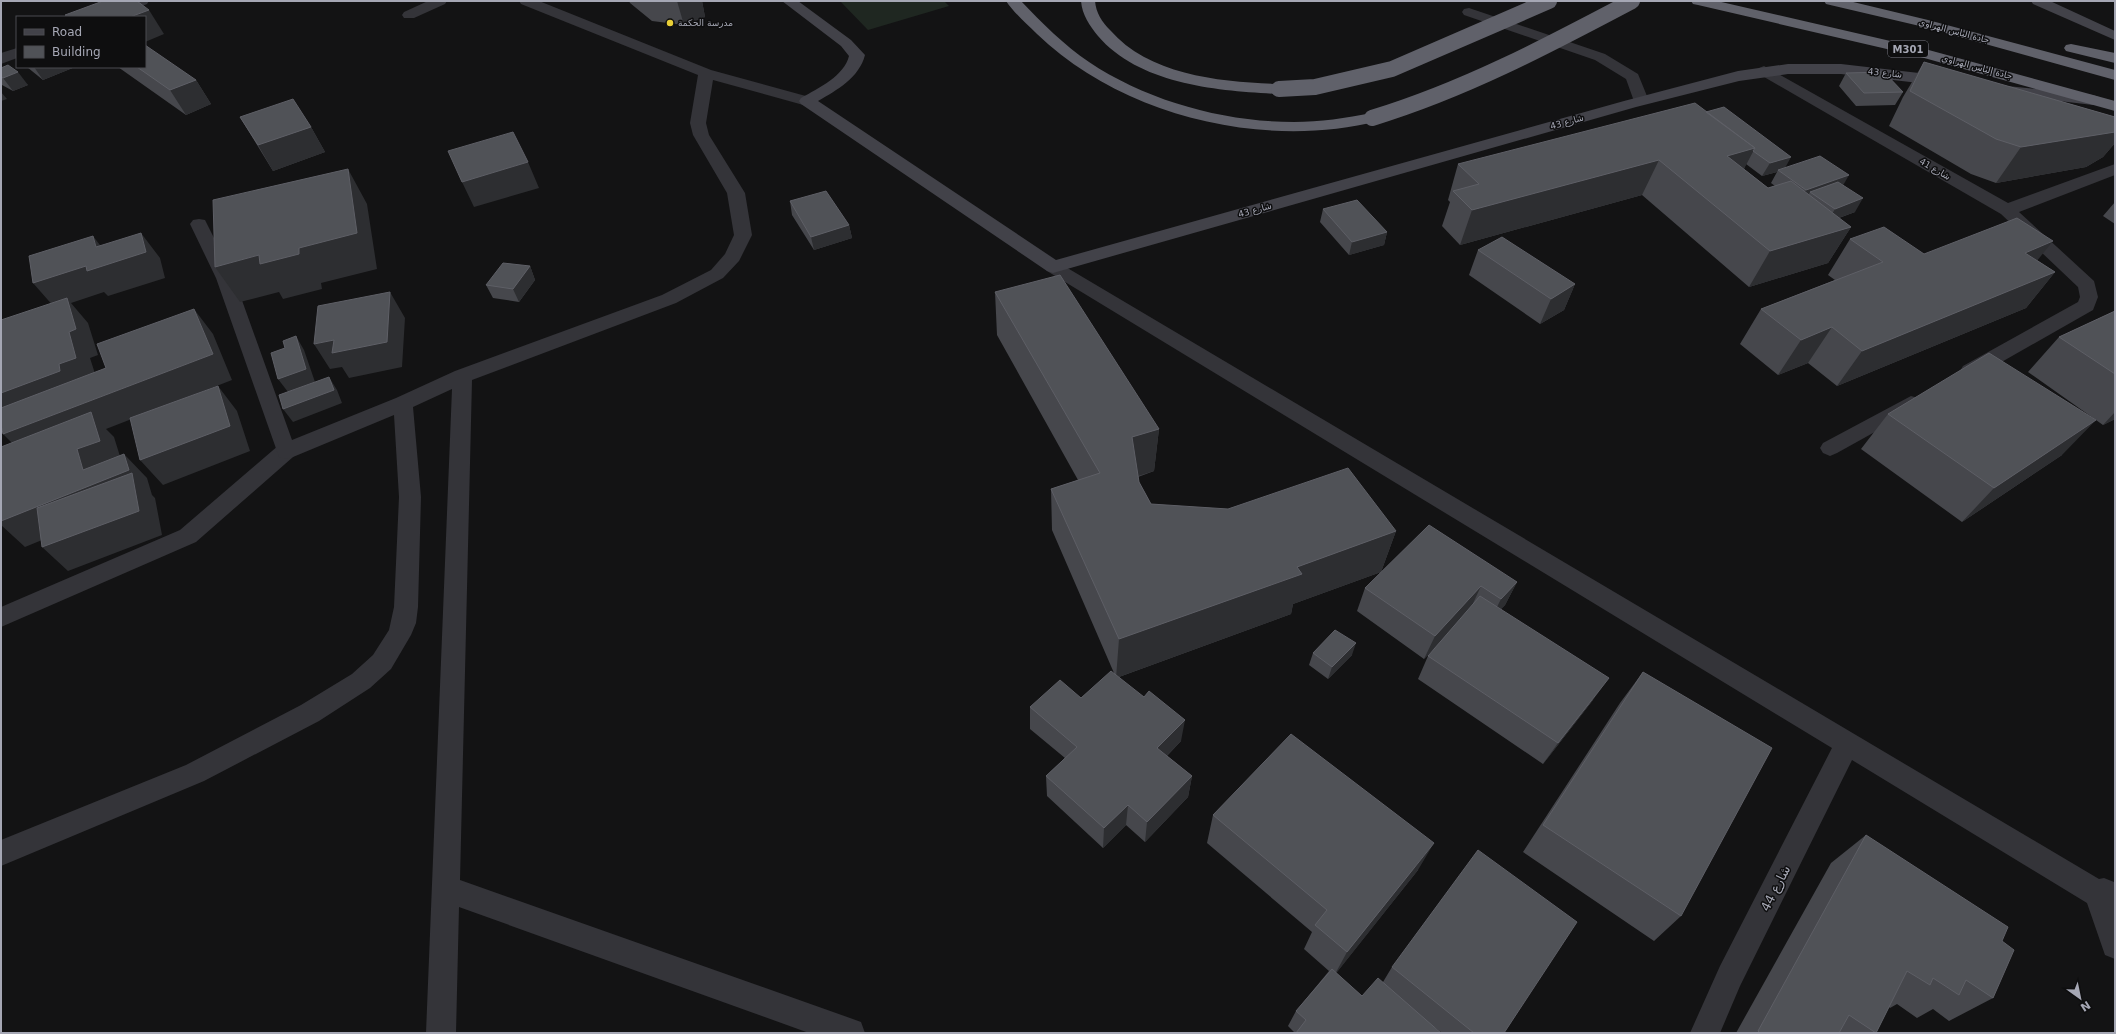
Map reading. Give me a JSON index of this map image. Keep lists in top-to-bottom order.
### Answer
{
  "streets": {
    "highway": ["جادة الياس الهراوي", "M301", "جادة إلياس الهراوي"],
    "street": ["شارع 43", "شارع 41", "شارع 44"]
  },
  "crossings": [
    ["شارع 43", "شارع 41"]
  ],
  "places": ["مدرسة الحكمة"],
  "legend": ["Road", "Building"],
  "north": "bottom right"
}
